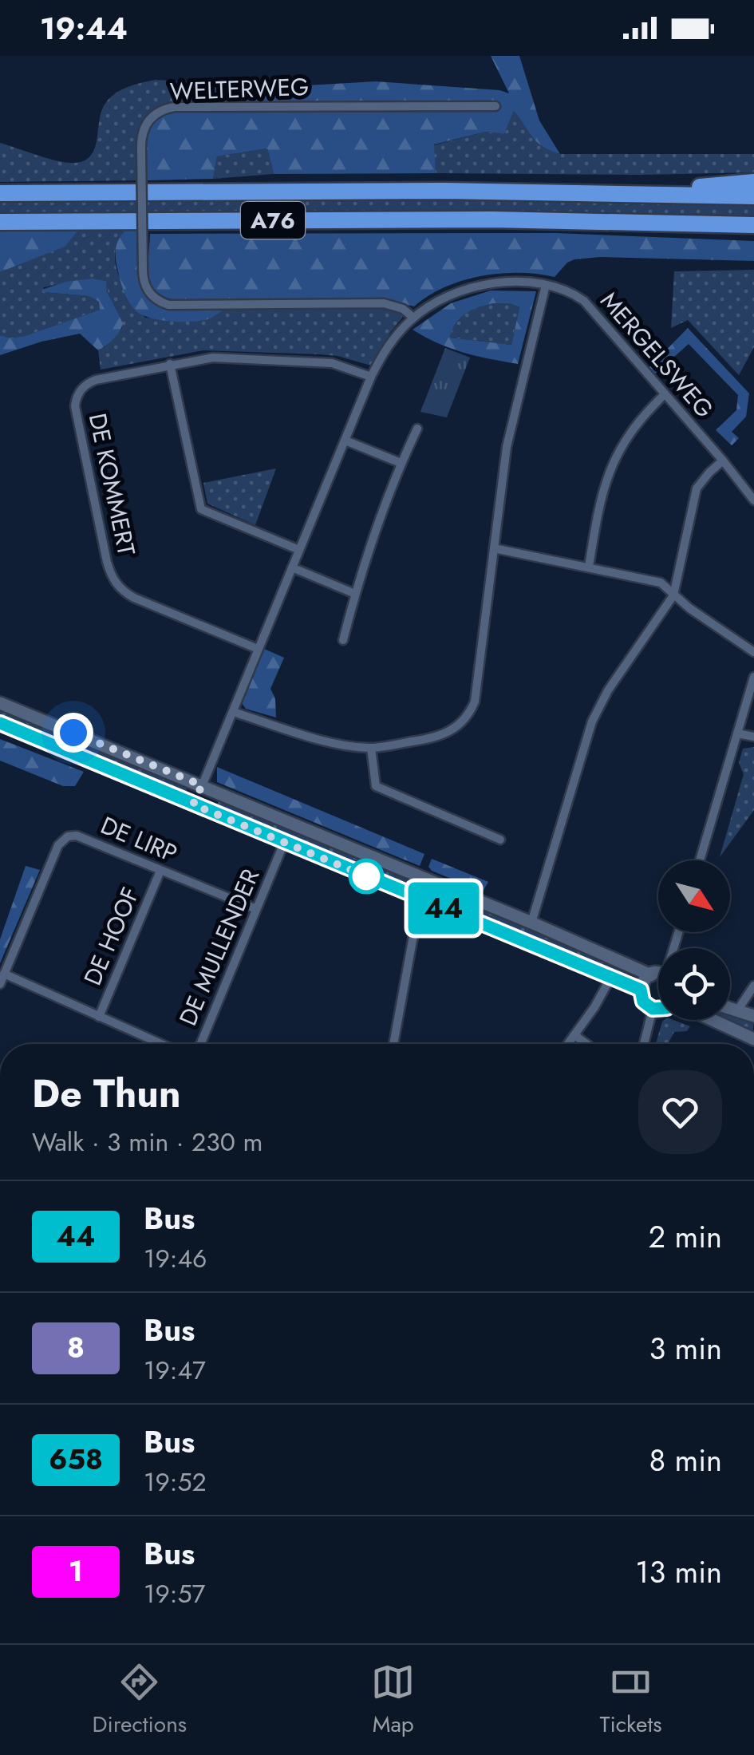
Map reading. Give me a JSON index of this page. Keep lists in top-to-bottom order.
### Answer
{
  "streets": {
    "highway": ["A76"],
    "street": [
      "WELTERWEG",
      "MERGELSWEG",
      "DE KOMMERT",
      "DE LIRP",
      "DE HOOF",
      "DE MULLENDER"
    ]
  },
  "crossings": [
    ["WELTERWEG", "MERGELSWEG"],
    ["MERGELSWEG", "DE KOMMERT"],
    ["DE LIRP", "DE HOOF"],
    ["DE LIRP", "DE MULLENDER"],
    ["DE HOOF", "DE MULLENDER"]
  ],
  "lines": ["bus line 44"],
  "north": "bottom right",
  "page": {
    "status": "19:44",
    "on_map": "44",
    "heading": ["De Thun", "Walk · 3 min · 230 m"],
    "list": [
      {
        "mark": "44",
        "name": "Bus",
        "note": "19:46",
        "value": "2 min"
      },
      {
        "mark": "8",
        "name": "Bus",
        "note": "19:47",
        "value": "3 min"
      },
      {
        "mark": "658",
        "name": "Bus",
        "note": "19:52",
        "value": "8 min"
      },
      {
        "mark": "1",
        "name": "Bus",
        "note": "19:57",
        "value": "13 min"
      }
    ],
    "tabs": ["Directions", "Map", "Tickets"]
  }
}
